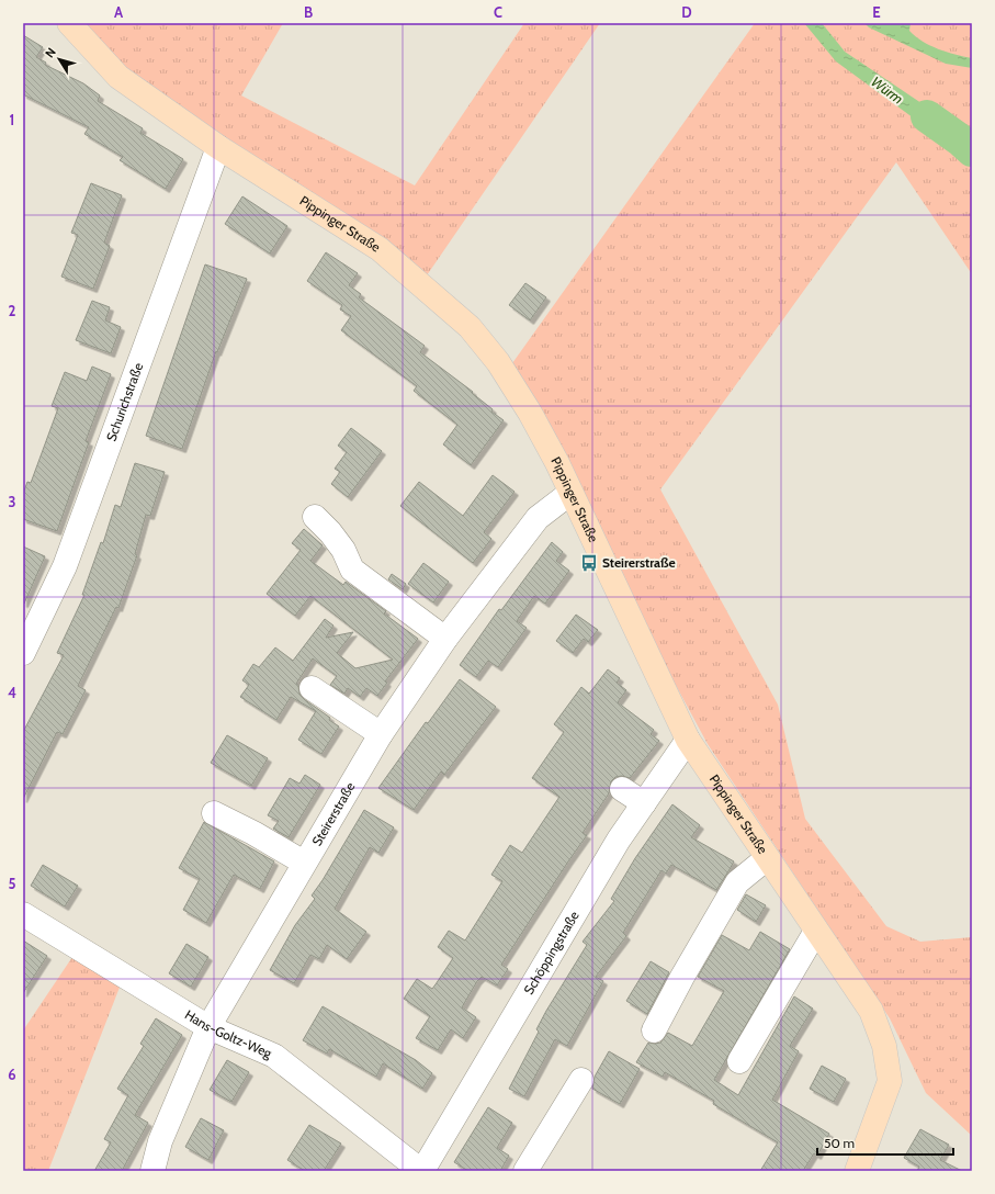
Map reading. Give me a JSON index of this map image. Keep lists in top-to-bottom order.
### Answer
{
  "streets": {
    "main road": ["Pippinger Straße"],
    "street": [
      "Schurichstraße",
      "Steirerstraße",
      "Schöppingstraße",
      "Hans-Goltz-Weg"
    ]
  },
  "crossings": [
    ["Pippinger Straße", "Schurichstraße"],
    ["Pippinger Straße", "Steirerstraße"],
    ["Pippinger Straße", "Schöppingstraße"],
    ["Steirerstraße", "Hans-Goltz-Weg"],
    ["Schöppingstraße", "Hans-Goltz-Weg"]
  ],
  "water": ["Würm"],
  "places": {
    "bus stop": ["Steirerstraße"]
  },
  "scale_bar": "50 m",
  "north": "top left",
  "grid": {
    "columns": [
      "A",
      "B",
      "C",
      "D",
      "E"
    ],
    "rows": [
      "1",
      "2",
      "3",
      "4",
      "5",
      "6"
    ]
  }
}
